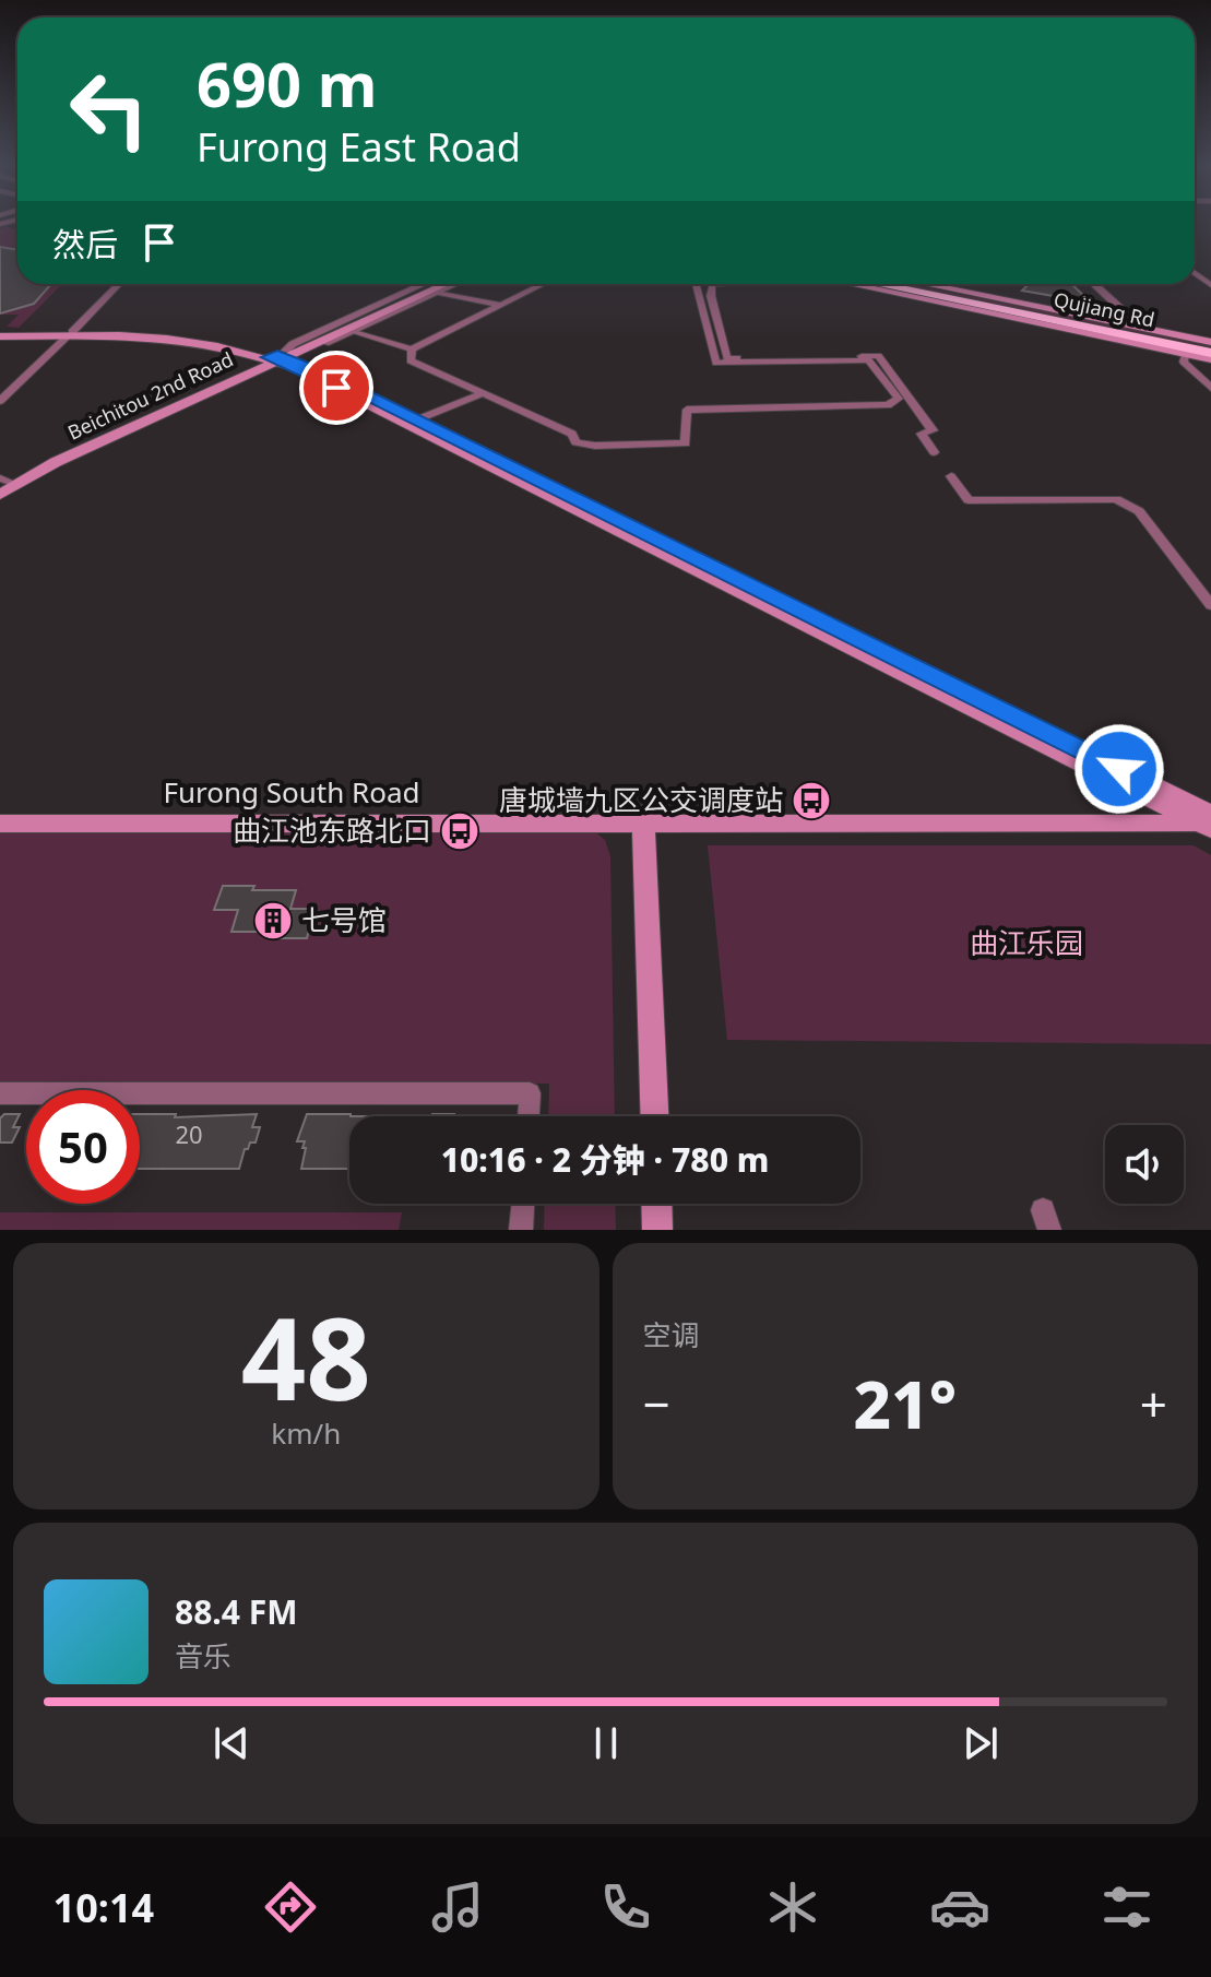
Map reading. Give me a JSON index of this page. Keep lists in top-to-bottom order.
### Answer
{
  "streets": {
    "highway": ["Qujiang Rd"],
    "main road": ["Beichitou 2nd Road", "Furong South Road"]
  },
  "parks": ["曲江乐园"],
  "places": {
    "bus stop": ["唐城墙九区公交调度站", "曲江池东路北口"],
    "building": ["七号馆"]
  },
  "house_numbers": ["20"],
  "page": {
    "turn": ["690 m", "Furong East Road"],
    "then": "然后",
    "limit": "50",
    "trip": "10:16 · 2 分钟 · 780 m",
    "tile": [
      ["48", "km/h"],
      "空调"
    ],
    "heat": ["−", "21°", "+"],
    "song": ["88.4 FM", "音乐"],
    "tabs": "10:14"
  }
}
